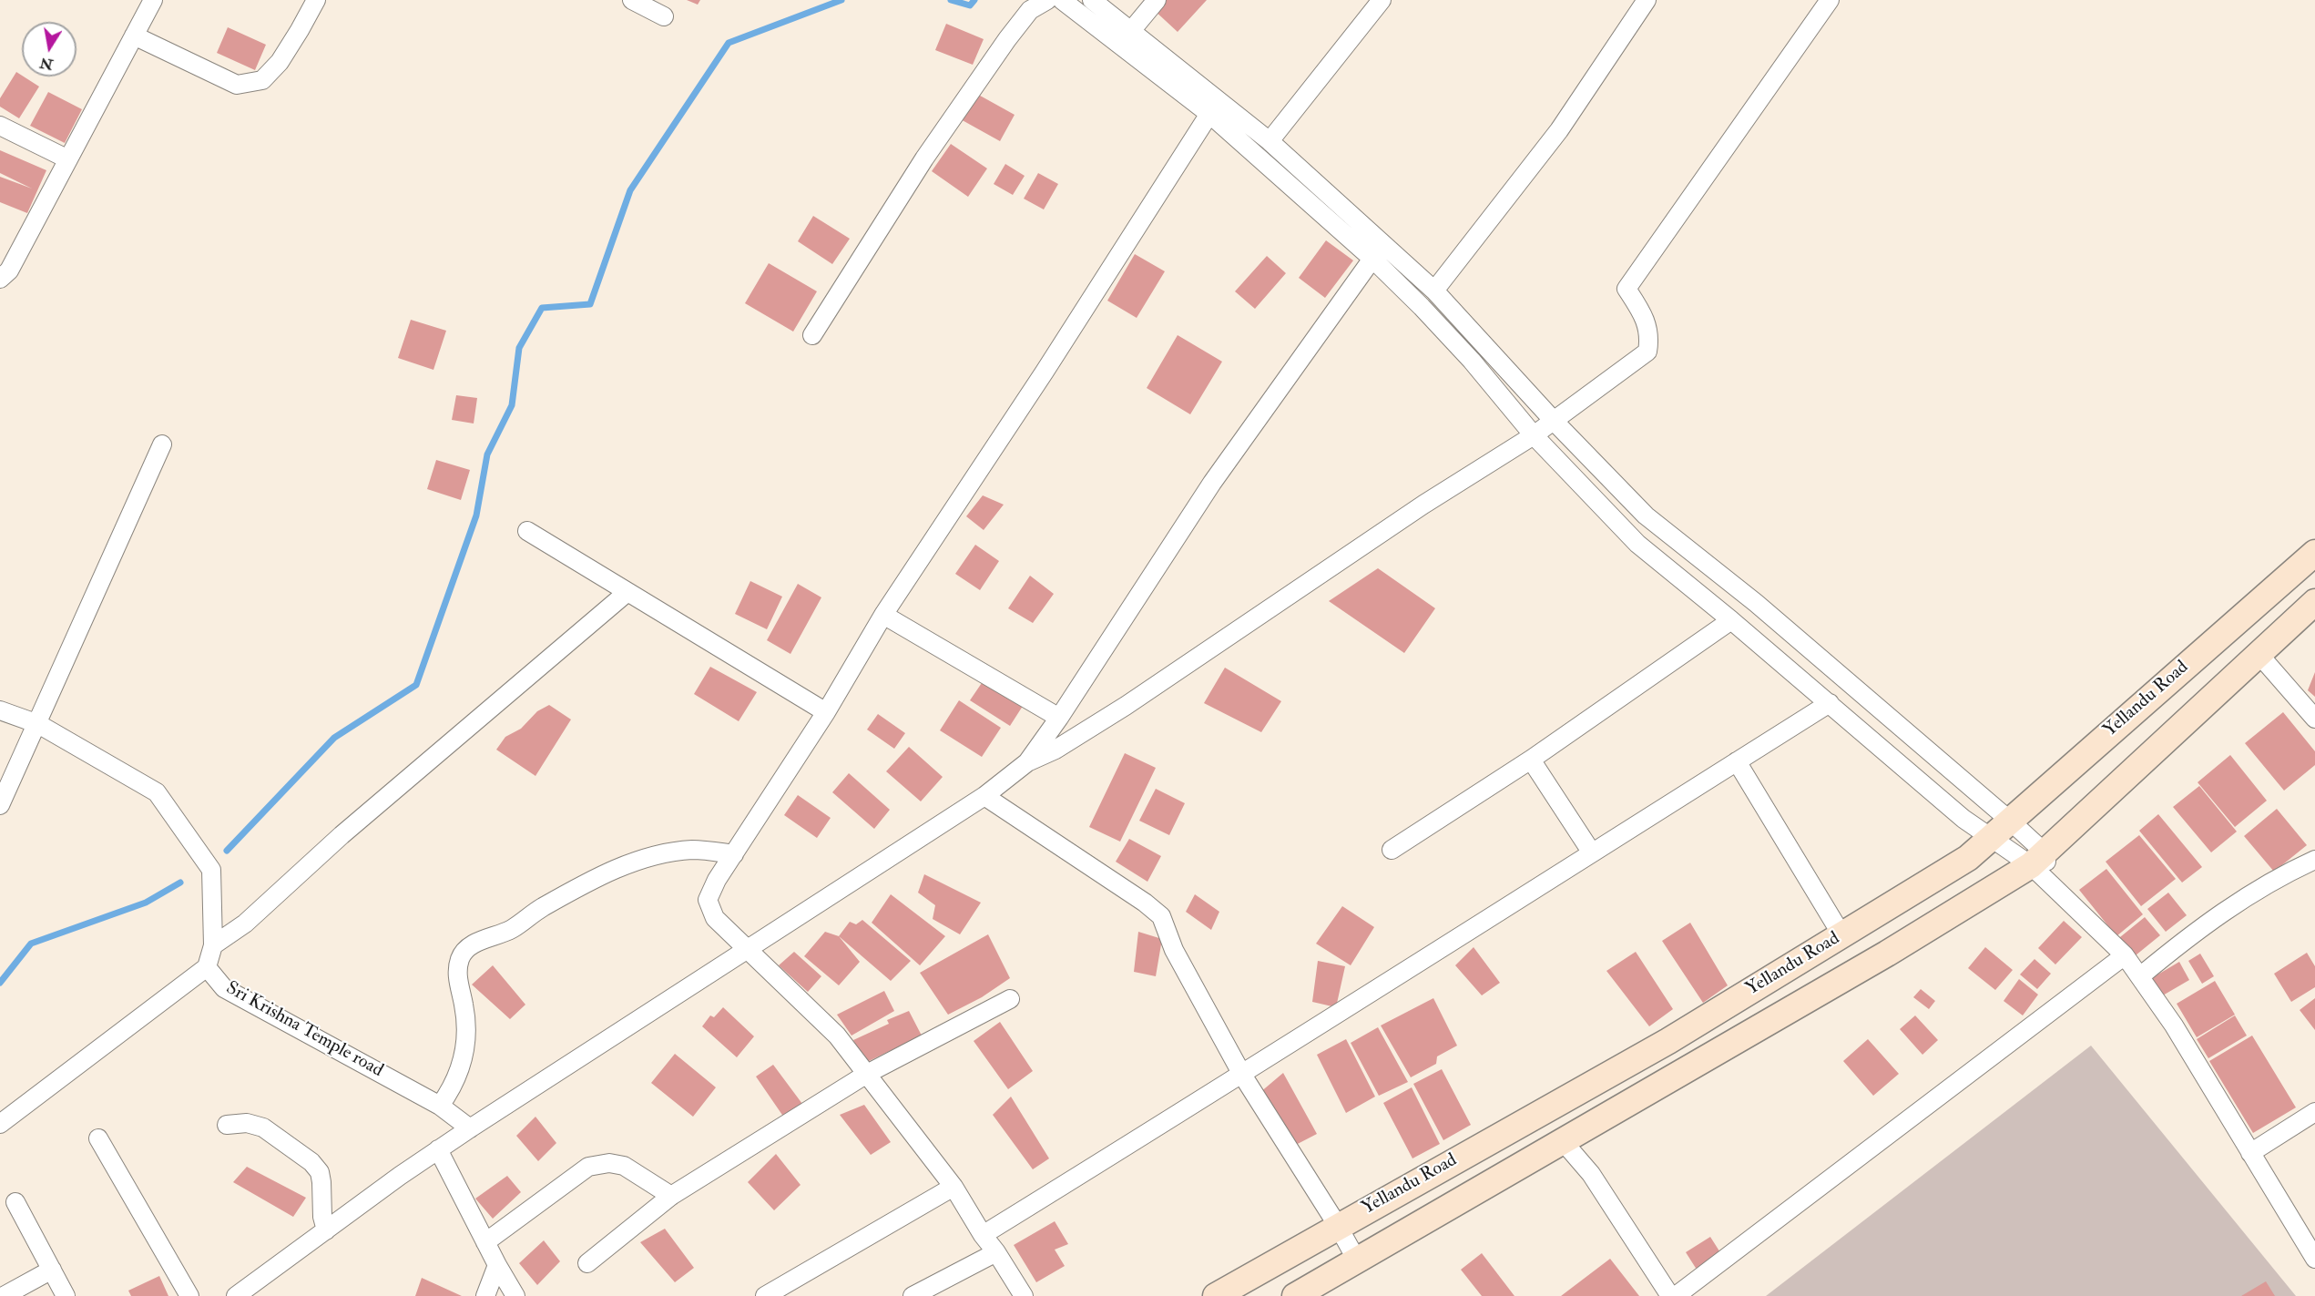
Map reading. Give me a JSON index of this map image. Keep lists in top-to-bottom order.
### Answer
{
  "streets": {
    "main road": ["Yellandu Road"],
    "street": ["Sri Krishna Temple road"]
  },
  "north": "bottom"
}
